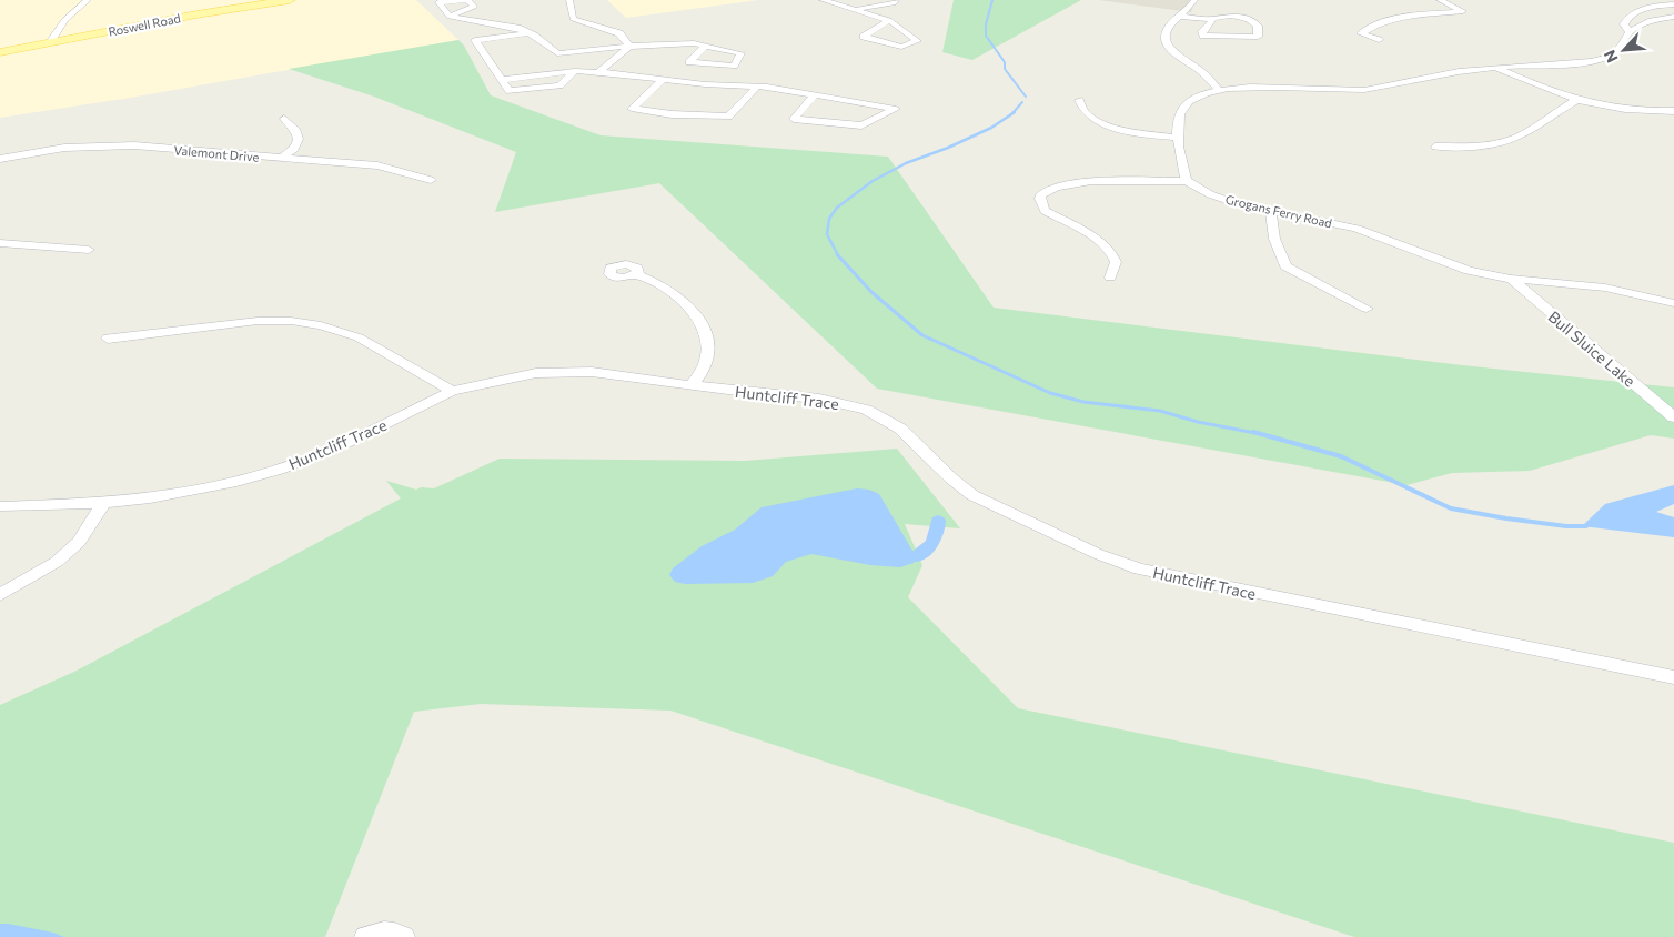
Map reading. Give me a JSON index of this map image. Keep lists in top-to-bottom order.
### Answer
{
  "streets": {
    "main road": ["Roswell Road"],
    "street": [
      "Valemont Drive",
      "Grogans Ferry Road",
      "Bull Sluice Lake",
      "Huntcliff Trace"
    ]
  },
  "crossings": [
    ["Grogans Ferry Road", "Bull Sluice Lake"]
  ],
  "north": "bottom left"
}
